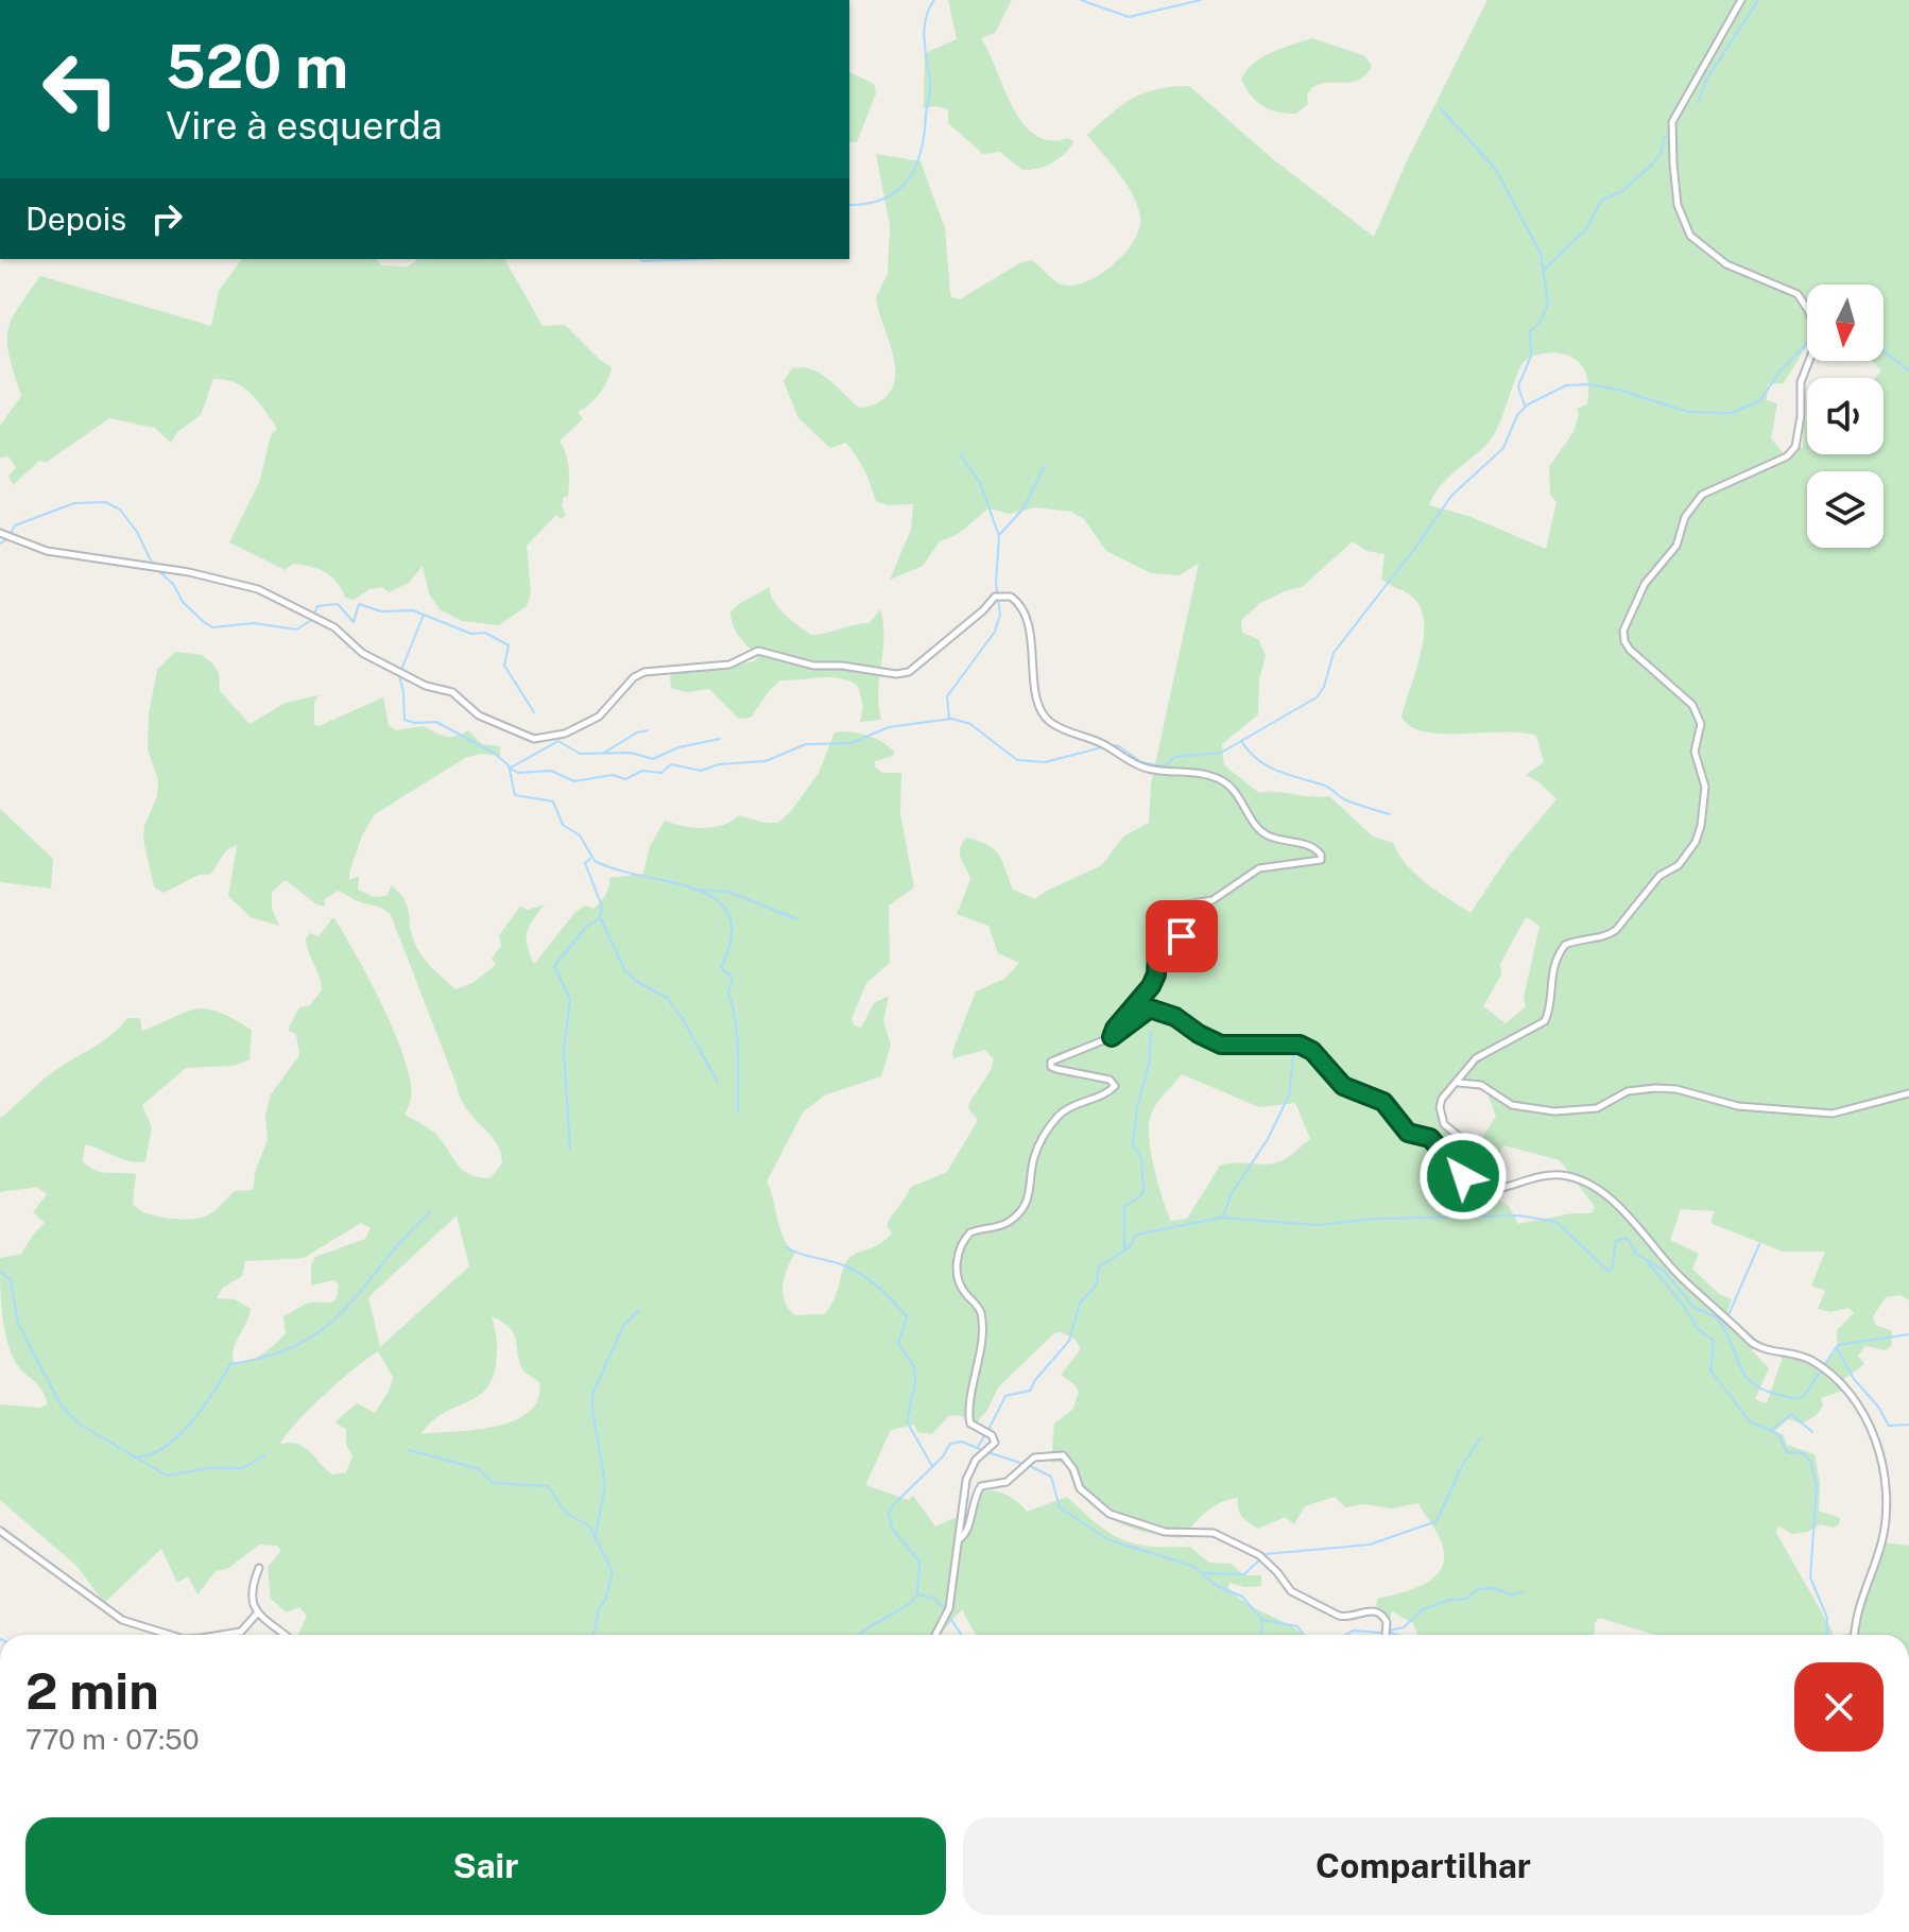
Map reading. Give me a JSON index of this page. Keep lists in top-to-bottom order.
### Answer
{
  "north": "bottom",
  "page": {
    "turn": ["520 m", "Vire à esquerda"],
    "then": "Depois",
    "heading": ["2 min", "770 m · 07:50"],
    "buttons": ["Sair", "Compartilhar"]
  }
}
